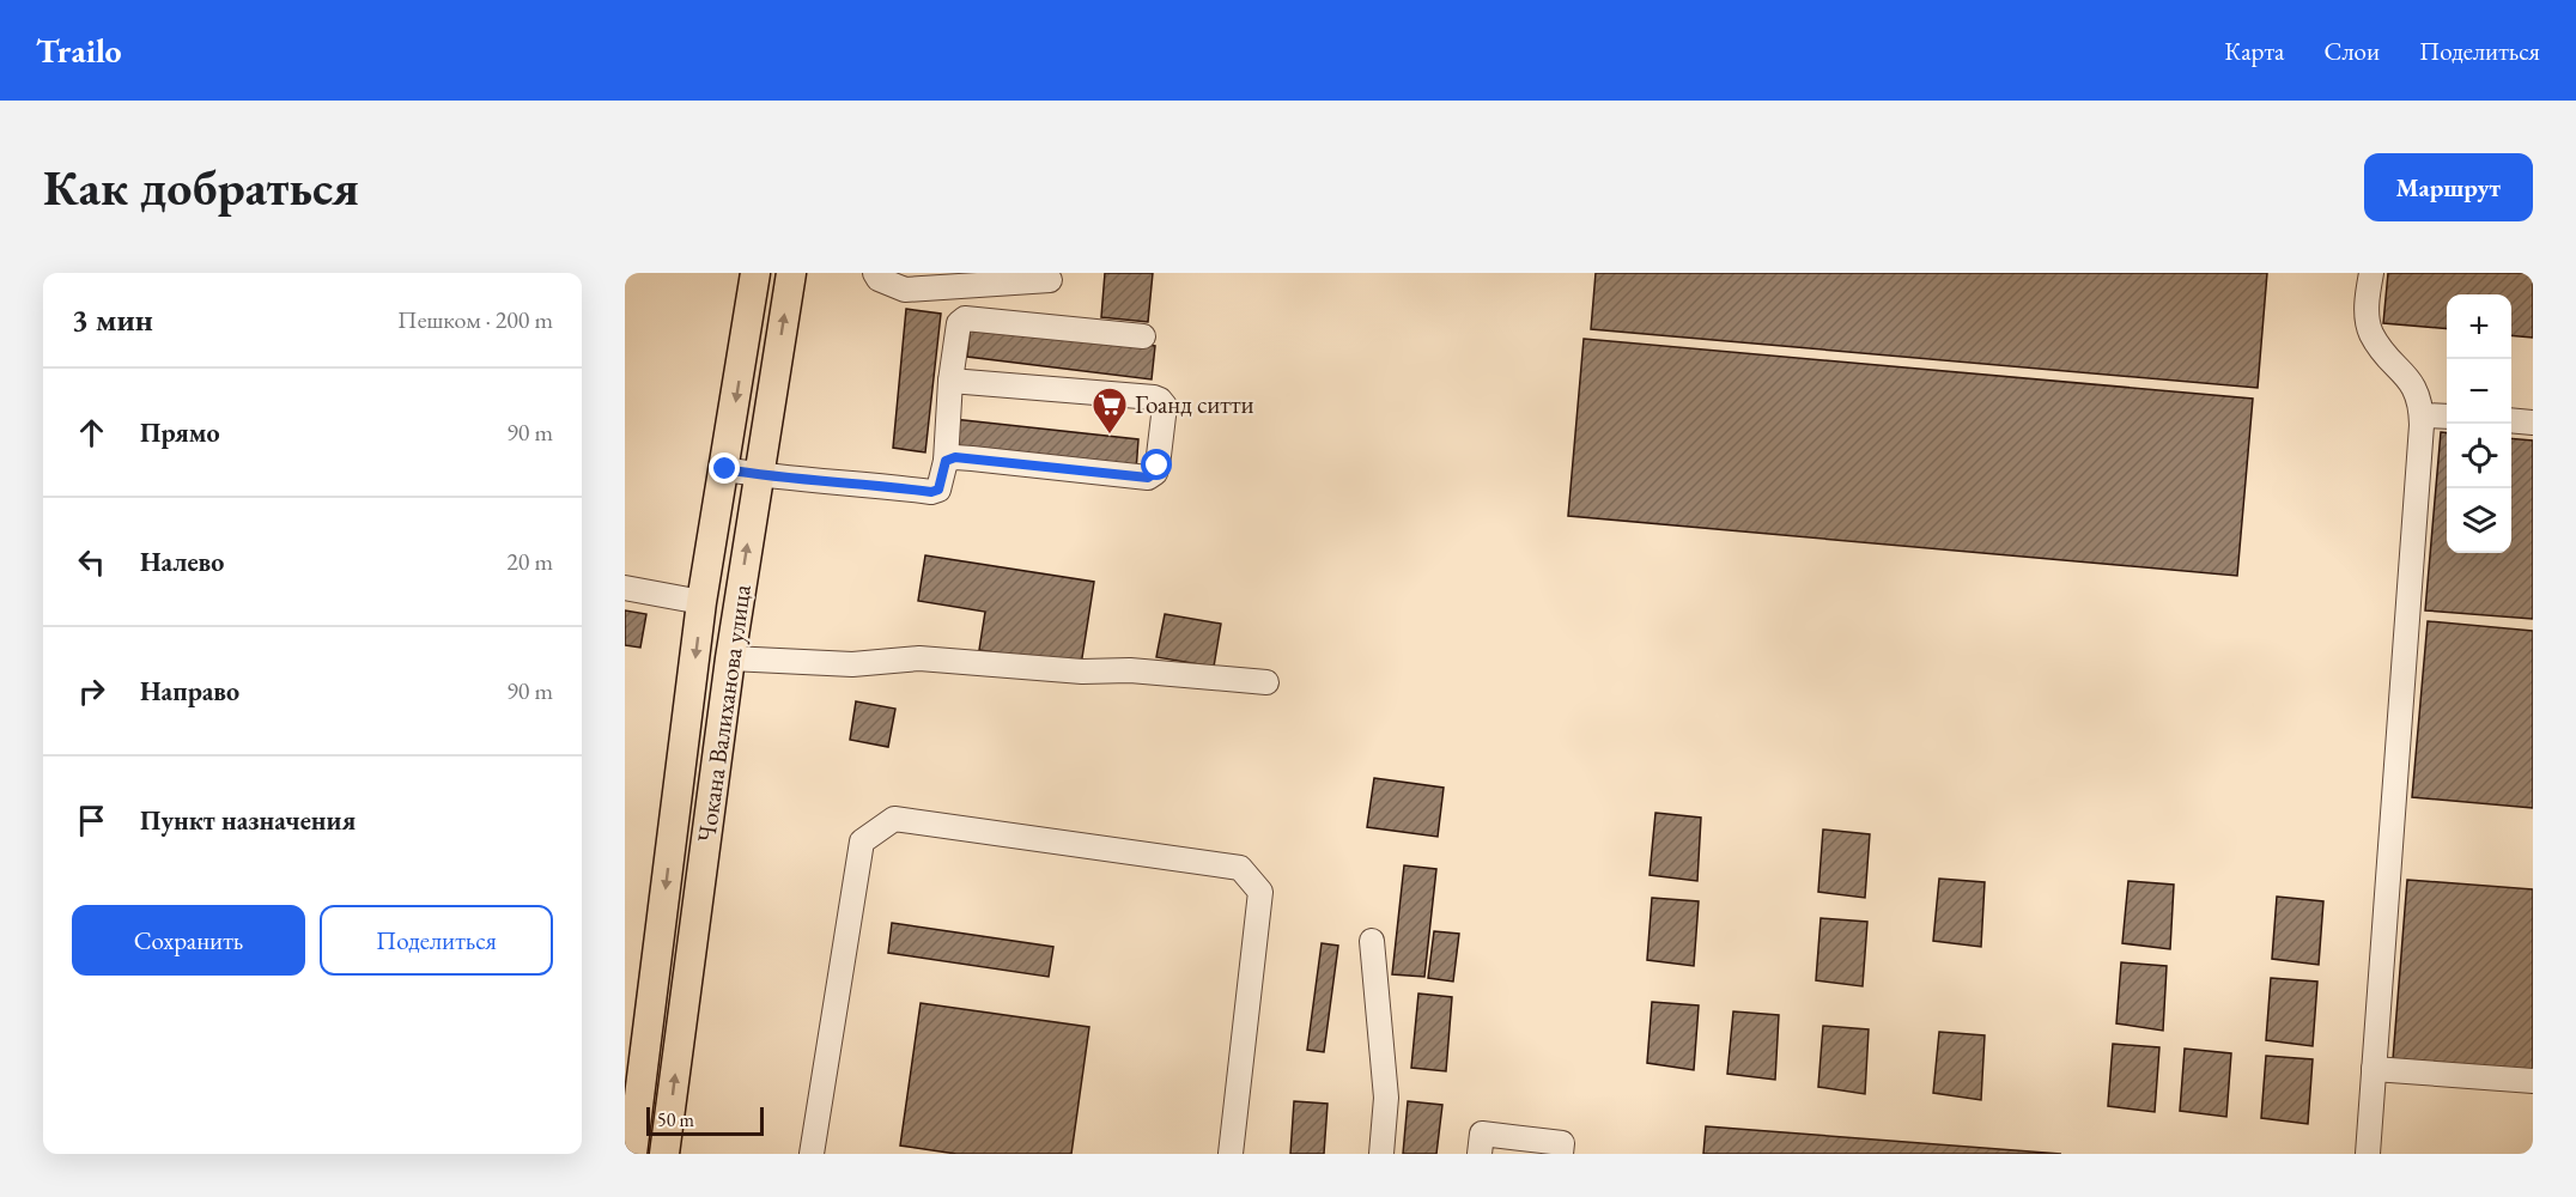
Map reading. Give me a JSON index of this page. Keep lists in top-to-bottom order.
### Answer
{
  "streets": {
    "main road": ["Чокана Валиханова улица"]
  },
  "places": {
    "supermarket": ["Гоанд ситти"]
  },
  "scale_bar": "50 m",
  "page": {
    "header": "Trailo",
    "nav": ["Карта", "Слои", "Поделиться"],
    "buttons": [
      "Маршрут",
      ["Сохранить", "Поделиться"]
    ],
    "title": "Как добраться",
    "heading": ["3 мин", "Пешком · 200 m"],
    "map_buttons": ["+", "−"],
    "list": [
      ["Прямо", "90 m"],
      ["Налево", "20 m"],
      ["Направо", "90 m"],
      "Пункт назначения"
    ],
    "scale": "50 m"
  }
}
